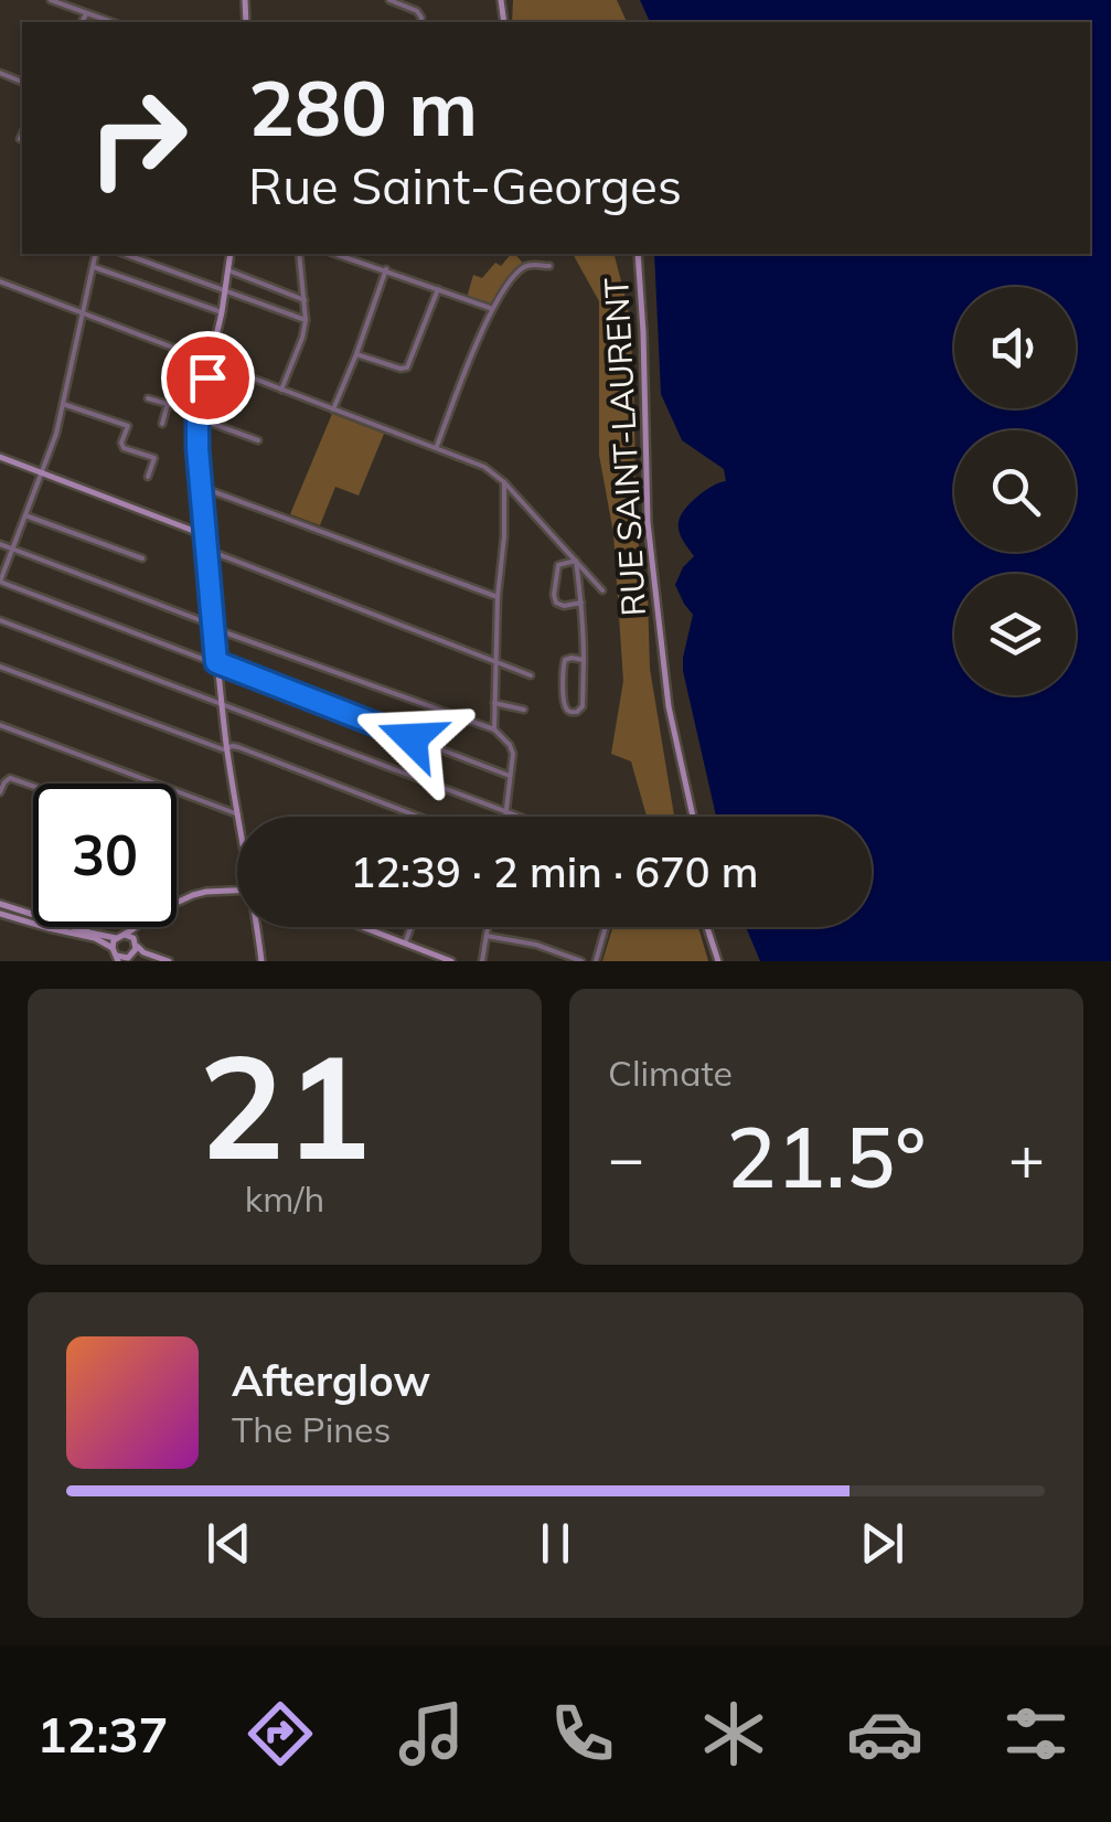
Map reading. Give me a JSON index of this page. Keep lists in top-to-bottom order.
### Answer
{
  "streets": {
    "street": ["RUE SAINT-LAURENT"]
  },
  "page": {
    "turn": ["280 m", "Rue Saint-Georges"],
    "limit": "30",
    "trip": "12:39 · 2 min · 670 m",
    "tile": [
      ["21", "km/h"],
      "Climate"
    ],
    "heat": ["−", "21.5°", "+"],
    "song": ["Afterglow", "The Pines"],
    "tabs": "12:37"
  }
}
